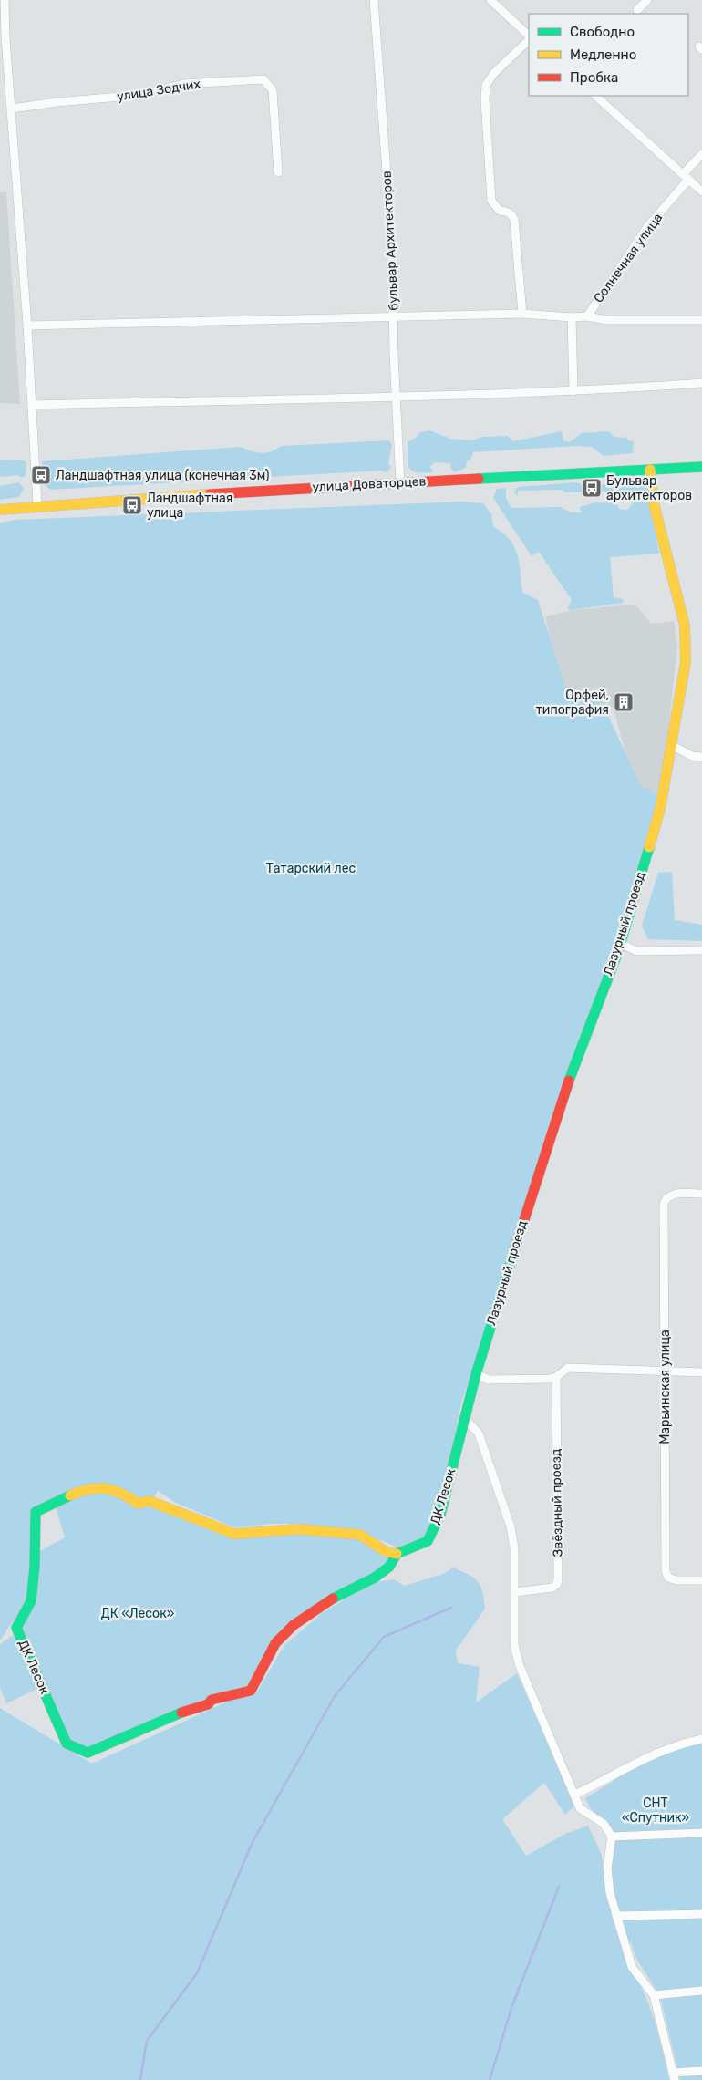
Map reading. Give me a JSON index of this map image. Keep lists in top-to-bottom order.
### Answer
{
  "streets": {
    "street": [
      "улица Зодчих",
      "бульвар Архитекторов",
      "Солнечная улица",
      "улица Доваторцев",
      "Лазурный проезд",
      "Марьинская улица",
      "ДК Лесок",
      "Звёздный проезд"
    ]
  },
  "crossings": [
    ["бульвар Архитекторов", "улица Доваторцев"],
    ["улица Доваторцев", "Лазурный проезд"],
    ["Лазурный проезд", "ДК Лесок"]
  ],
  "parks": ["Татарский лес", "ДК «Лесок»", "СНТ «Спутник»"],
  "places": {
    "bus stop": ["Ландшафтная улица (конечная 3м)", "Бульвар архитекторов", "Ландшафтная улица"],
    "building": ["Орфей, типография"]
  },
  "legend": ["Свободно", "Медленно", "Пробка"]
}
